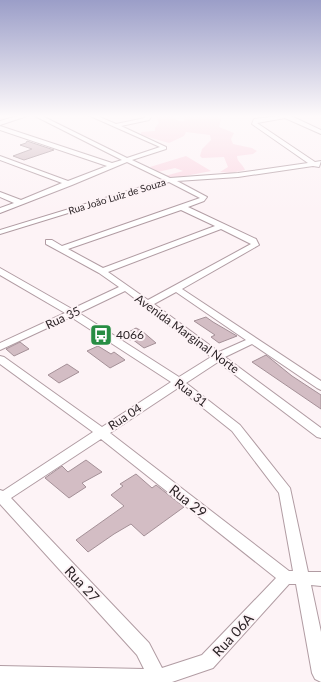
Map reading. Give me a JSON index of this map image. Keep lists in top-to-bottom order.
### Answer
{
  "streets": {
    "street": [
      "Rua João Luiz de Souza",
      "Rua 35",
      "Avenida Marginal Norte",
      "Rua 31",
      "Rua 04",
      "Rua 29",
      "Rua 27",
      "Rua 06A"
    ]
  },
  "crossings": [
    ["Rua 35", "Avenida Marginal Norte"],
    ["Rua 35", "Rua 31"],
    ["Avenida Marginal Norte", "Rua 04"],
    ["Rua 31", "Rua 04"],
    ["Rua 04", "Rua 29"],
    ["Rua 04", "Rua 27"],
    ["Rua 29", "Rua 06A"],
    ["Rua 27", "Rua 06A"]
  ],
  "places": {
    "bus stop": ["4066"]
  }
}
